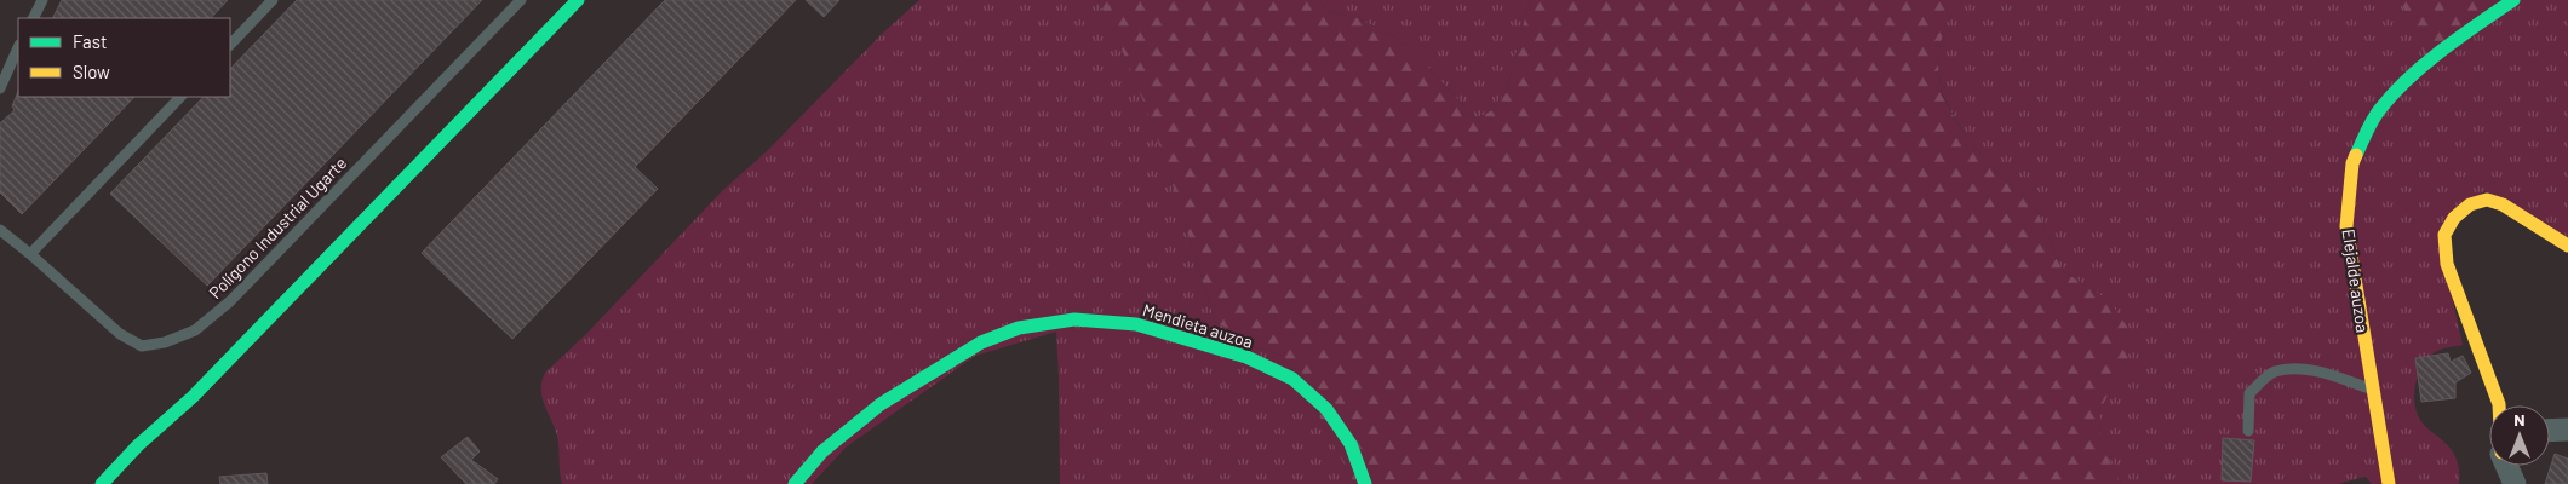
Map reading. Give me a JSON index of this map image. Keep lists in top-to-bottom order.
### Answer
{
  "streets": {
    "street": ["Elejalde auzoa", "Mendieta auzoa"],
    "lane": ["Polígono Industrial Ugarte"]
  },
  "legend": ["Fast", "Slow"],
  "north": "top"
}
